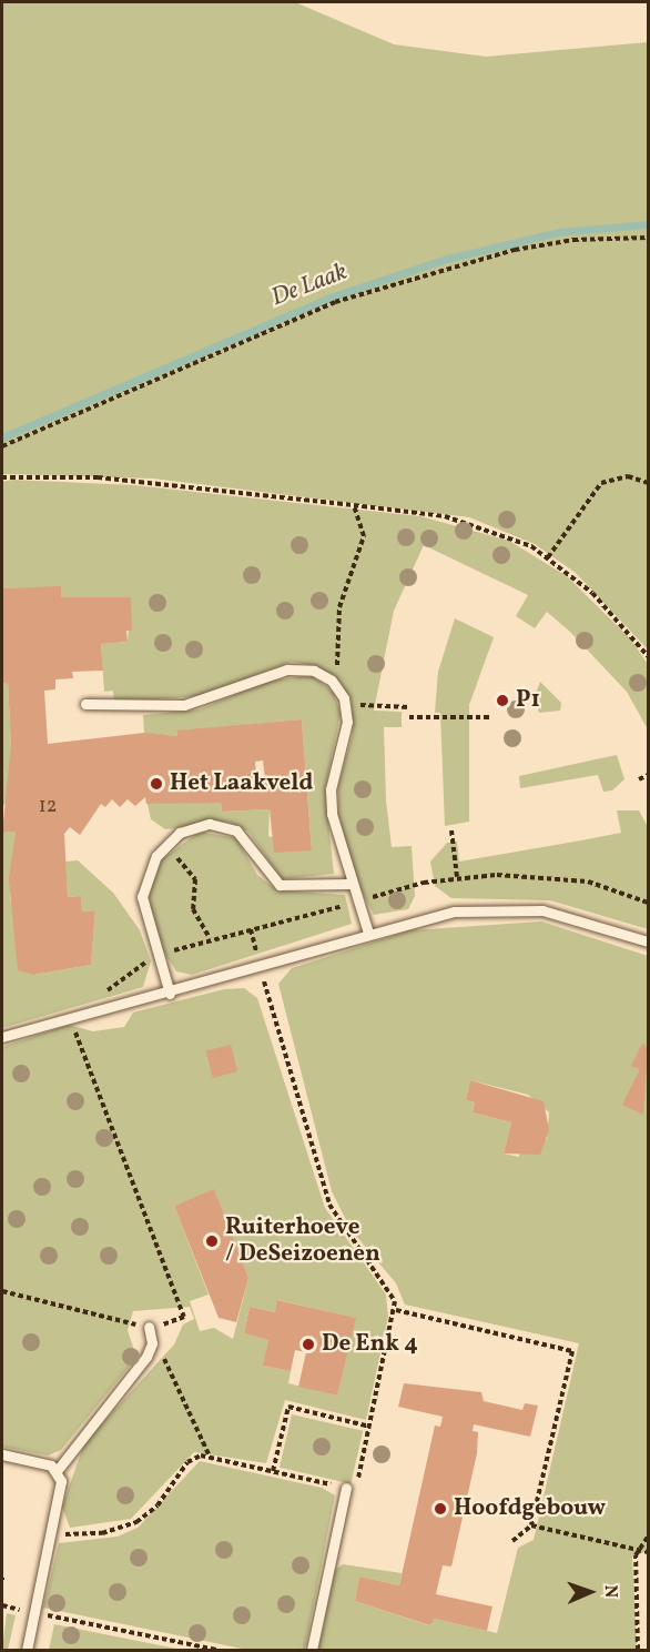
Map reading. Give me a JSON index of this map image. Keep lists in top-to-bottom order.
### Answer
{
  "water": ["De Laak"],
  "places": [
    "P1",
    "Het Laakveld",
    "Ruiterhoeve / DeSeizoenen",
    "De Enk 4",
    "Hoofdgebouw"
  ],
  "house_numbers": ["12"],
  "north": "right"
}
